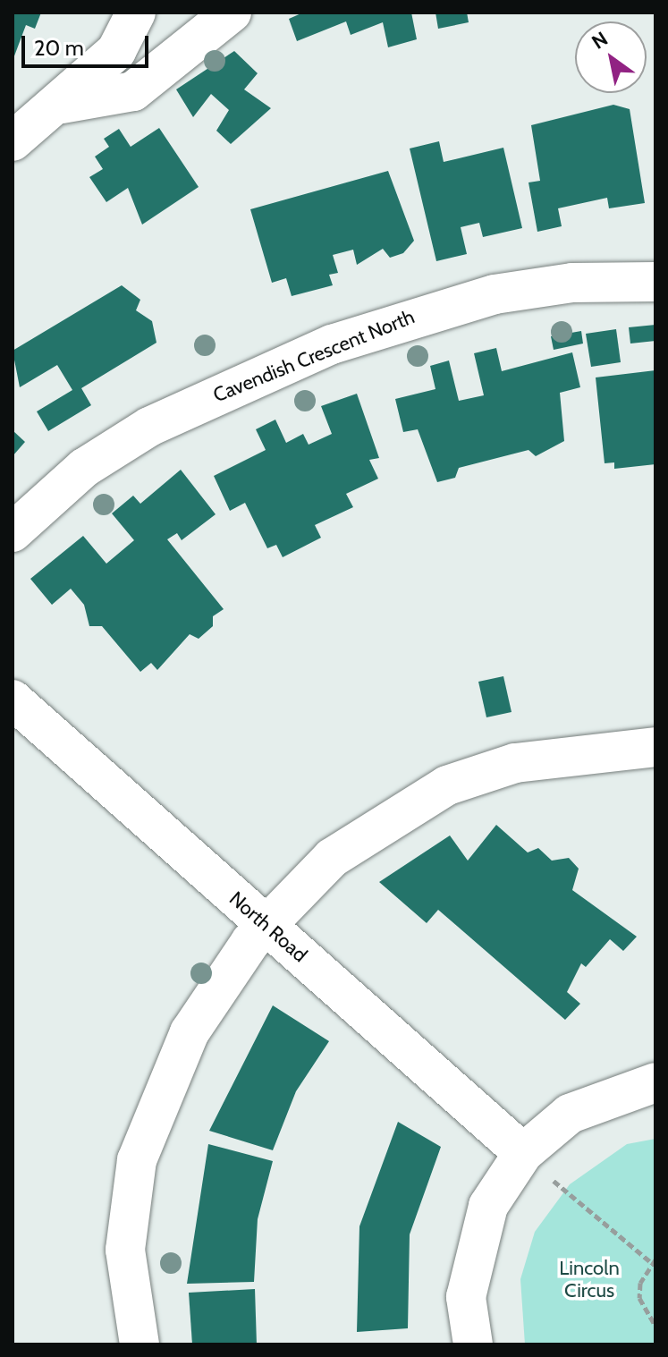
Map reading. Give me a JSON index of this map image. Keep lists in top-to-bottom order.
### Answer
{
  "streets": {
    "street": ["Cavendish Crescent North", "North Road"]
  },
  "parks": ["Lincoln Circus"],
  "scale_bar": "20 m",
  "north": "top left"
}
